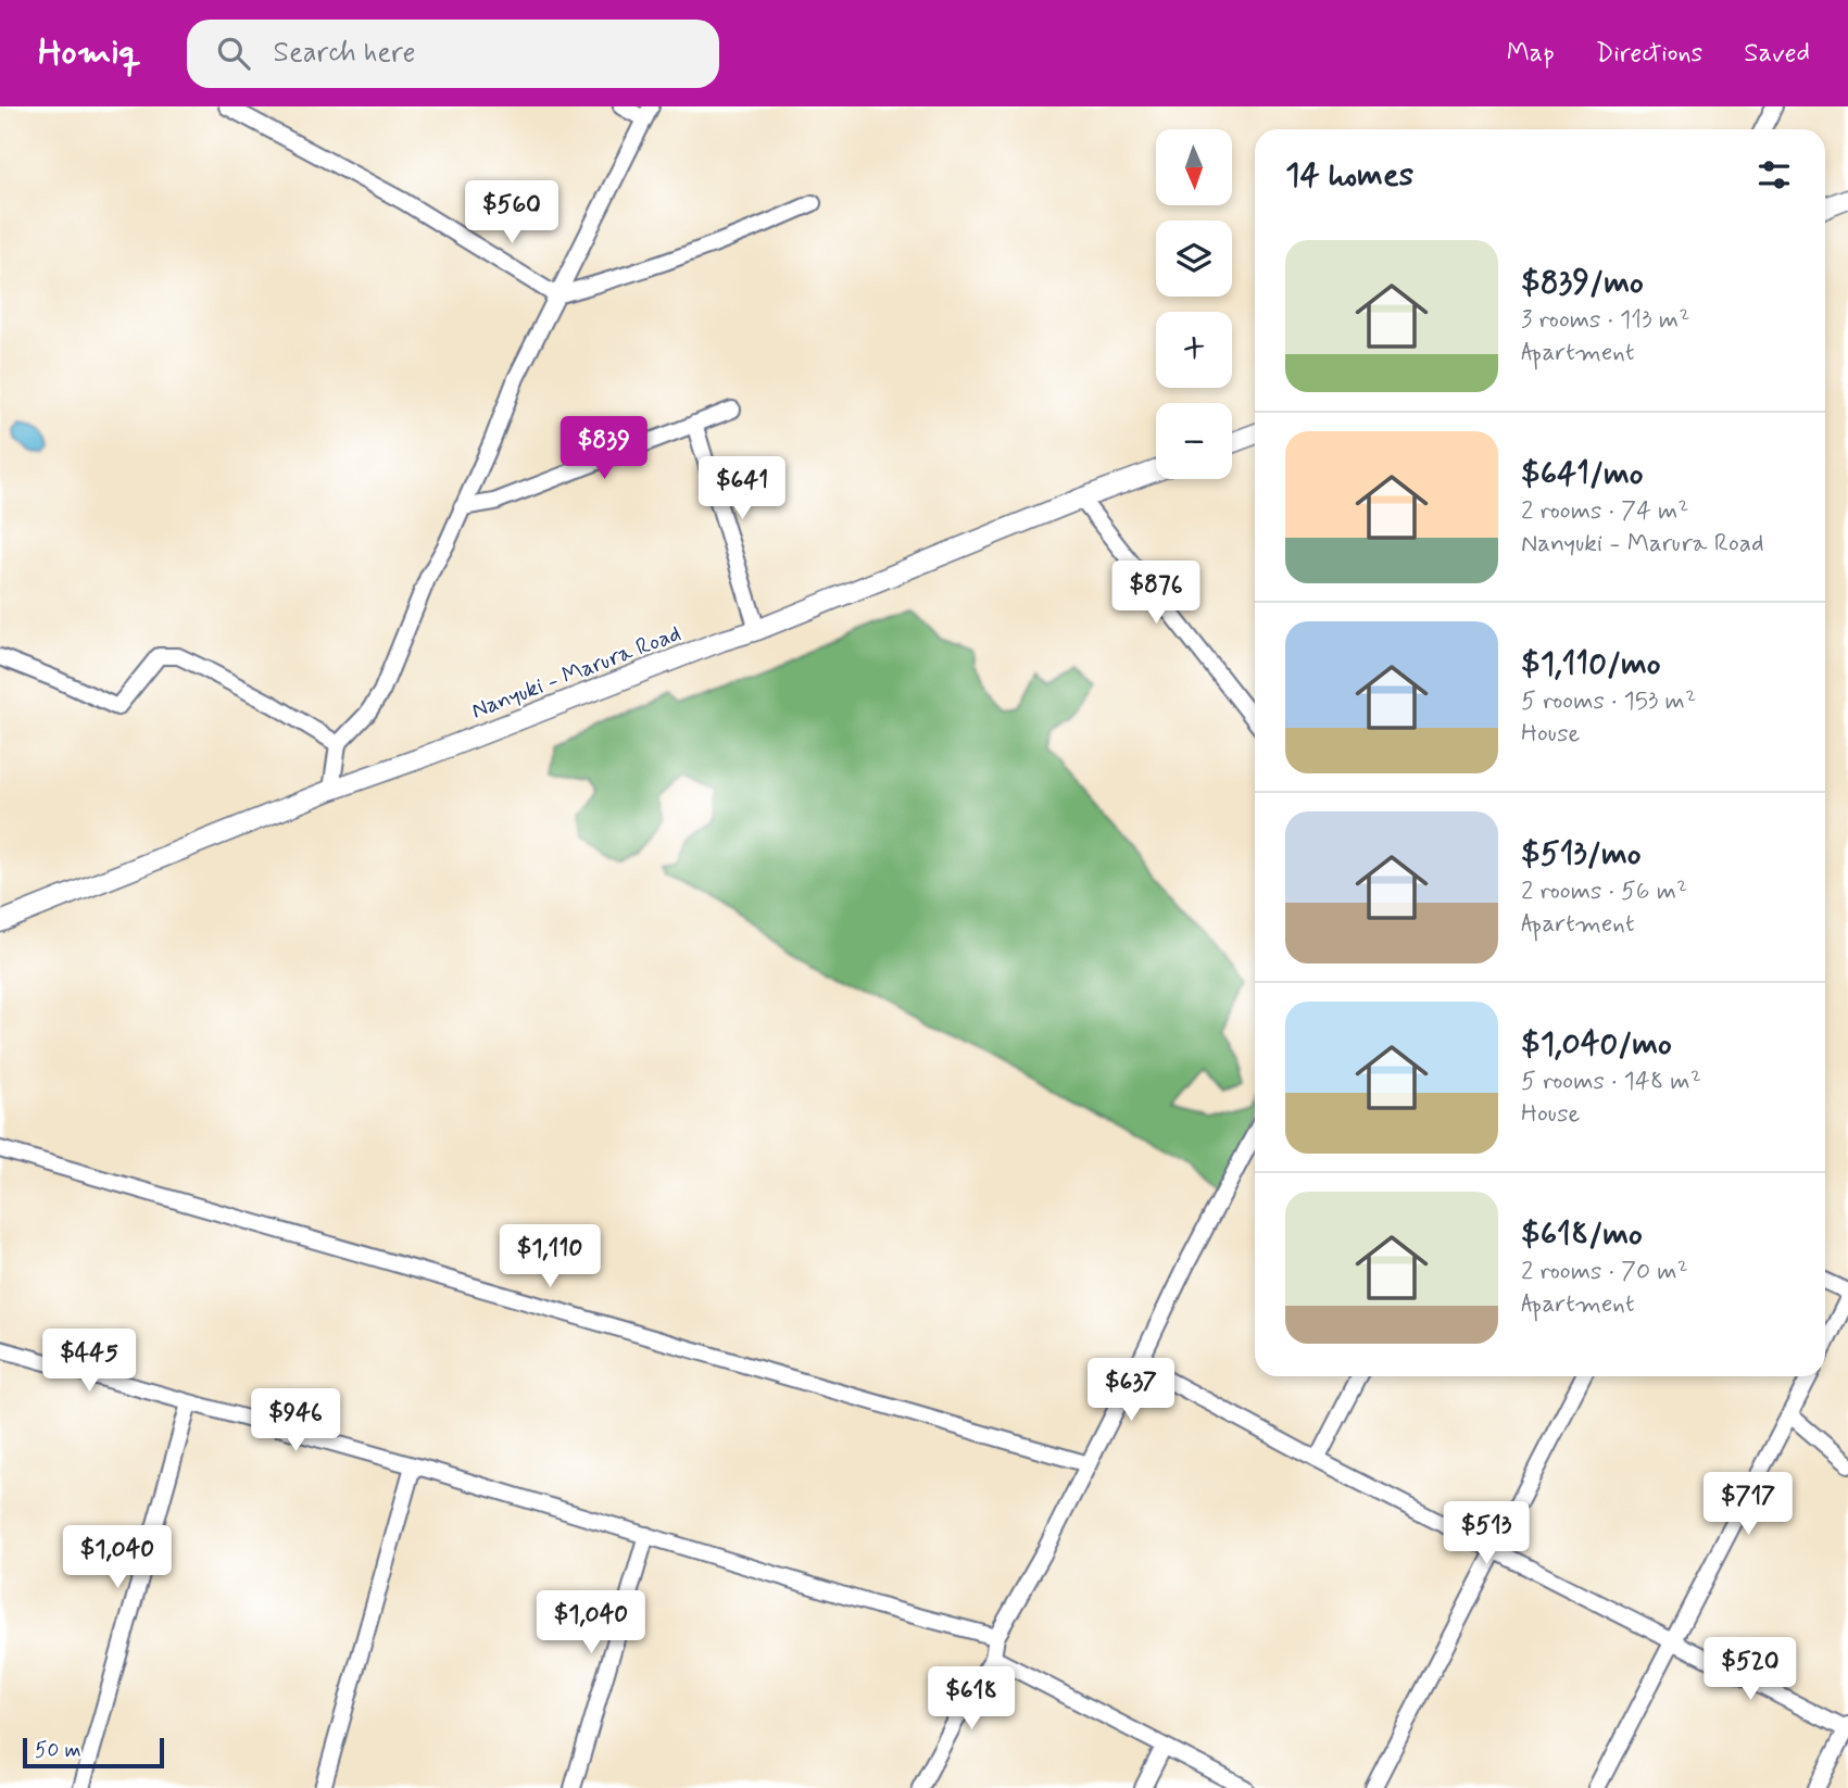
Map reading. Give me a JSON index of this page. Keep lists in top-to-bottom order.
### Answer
{
  "streets": {
    "street": ["Nanyuki - Marura Road"]
  },
  "scale_bar": "50 m",
  "north": "bottom",
  "page": {
    "header": "Homiq",
    "search": "Search here",
    "nav": ["Map", "Directions", "Saved"],
    "map_buttons": ["+", "−"],
    "heading": "14 homes",
    "price": [
      "$560",
      "$839",
      "$641",
      "$876",
      "$1,110",
      "$445",
      "$637",
      "$946",
      "$717",
      "$513",
      "$1,040",
      "$1,040",
      "$520",
      "$618"
    ],
    "list": [
      {
        "name": "$839/mo",
        "note": "3 rooms · 113 m² · Apartment"
      },
      {
        "name": "$641/mo",
        "note": "2 rooms · 74 m² · Nanyuki - Marura Road"
      },
      {
        "name": "$1,110/mo",
        "note": "5 rooms · 153 m² · House"
      },
      {
        "name": "$513/mo",
        "note": "2 rooms · 56 m² · Apartment"
      },
      {
        "name": "$1,040/mo",
        "note": "5 rooms · 148 m² · House"
      },
      {
        "name": "$618/mo",
        "note": "2 rooms · 70 m² · Apartment"
      }
    ],
    "scale": "50 m"
  }
}
